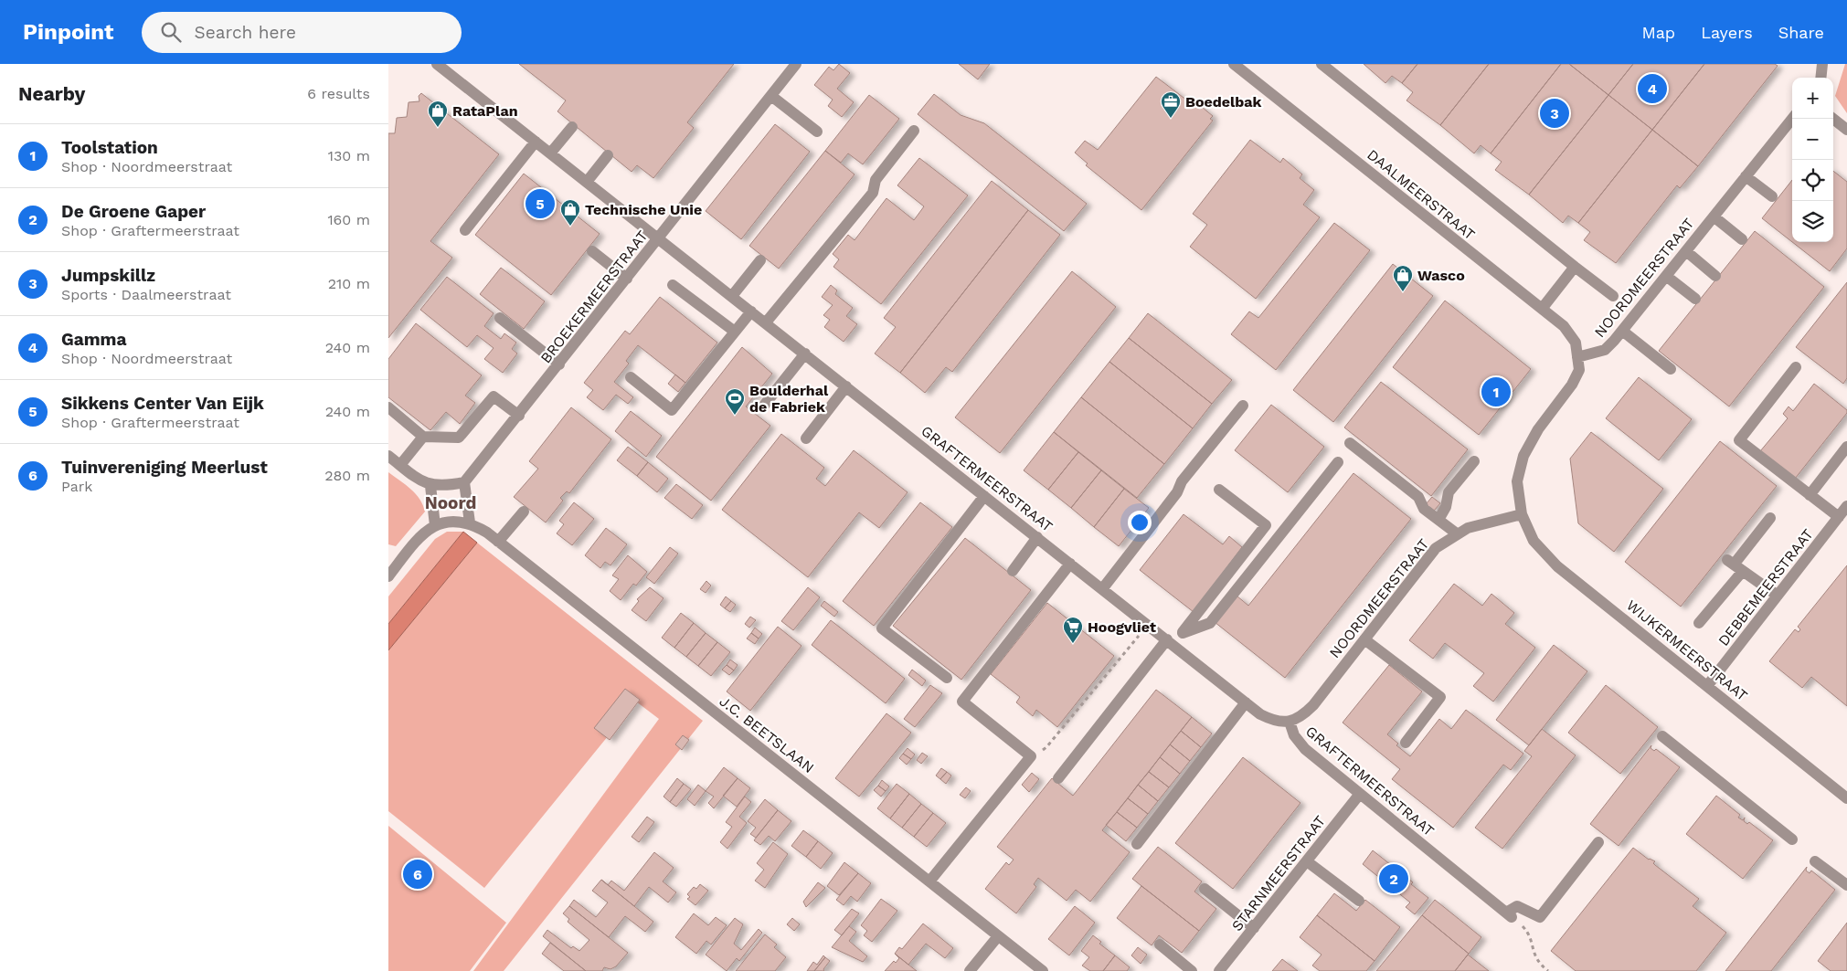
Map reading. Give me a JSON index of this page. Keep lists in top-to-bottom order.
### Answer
{
  "streets": {
    "street": [
      "DAALMEERSTRAAT",
      "NOORDMEERSTRAAT",
      "BROEKERMEERSTRAAT",
      "GRAFTERMEERSTRAAT",
      "DEBBEMEERSTRAAT",
      "WIJKERMEERSTRAAT",
      "J.C. BEETSLAAN",
      "STARNMEERSTRAAT"
    ]
  },
  "crossings": [
    ["DAALMEERSTRAAT", "NOORDMEERSTRAAT"],
    ["NOORDMEERSTRAAT", "GRAFTERMEERSTRAAT"],
    ["NOORDMEERSTRAAT", "WIJKERMEERSTRAAT"],
    ["BROEKERMEERSTRAAT", "GRAFTERMEERSTRAAT"],
    ["GRAFTERMEERSTRAAT", "STARNMEERSTRAAT"],
    ["DEBBEMEERSTRAAT", "WIJKERMEERSTRAAT"]
  ],
  "districts": ["Noord"],
  "places": {
    "office": ["Boedelbak"],
    "shop": ["RataPlan", "Technische Unie", "Wasco"],
    "sports": ["Boulderhal de Fabriek"],
    "supermarket": ["Hoogvliet"]
  },
  "page": {
    "header": "Pinpoint",
    "search": "Search here",
    "nav": ["Map", "Layers", "Share"],
    "heading": ["Nearby", "6 results"],
    "pins": [
      "4",
      "3",
      "5",
      "1",
      "6",
      "2"
    ],
    "map_buttons": ["+", "−"],
    "list": [
      {
        "mark": "1",
        "name": "Toolstation",
        "note": "Shop · Noordmeerstraat",
        "value": "130 m"
      },
      {
        "mark": "2",
        "name": "De Groene Gaper",
        "note": "Shop · Graftermeerstraat",
        "value": "160 m"
      },
      {
        "mark": "3",
        "name": "Jumpskillz",
        "note": "Sports · Daalmeerstraat",
        "value": "210 m"
      },
      {
        "mark": "4",
        "name": "Gamma",
        "note": "Shop · Noordmeerstraat",
        "value": "240 m"
      },
      {
        "mark": "5",
        "name": "Sikkens Center Van Eijk",
        "note": "Shop · Graftermeerstraat",
        "value": "240 m"
      },
      {
        "mark": "6",
        "name": "Tuinvereniging Meerlust",
        "note": "Park",
        "value": "280 m"
      }
    ]
  }
}
